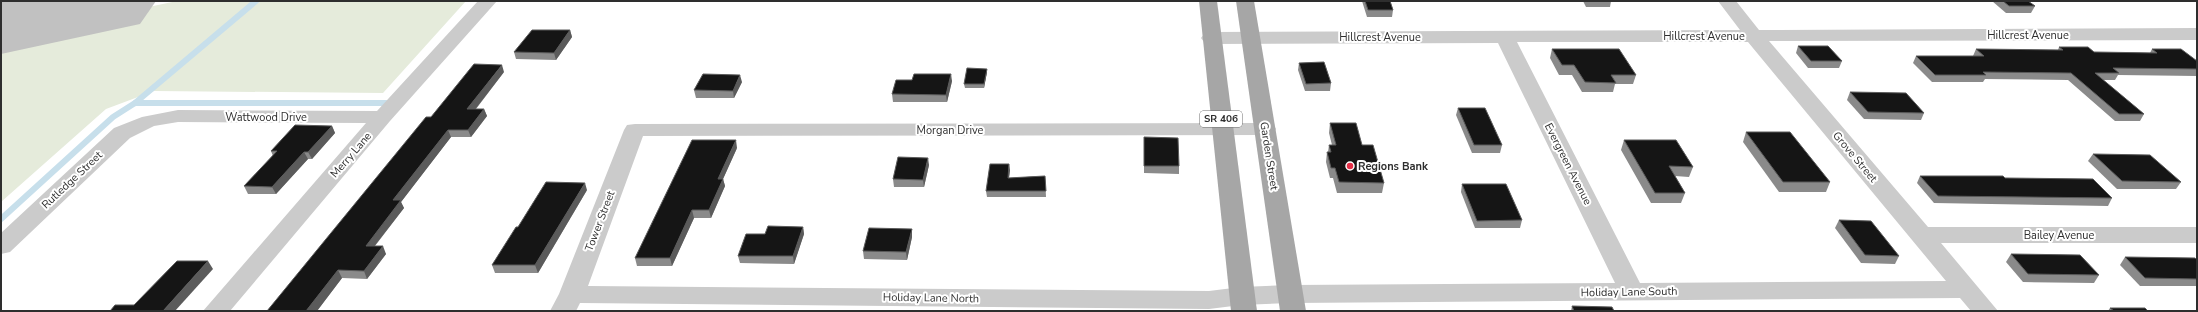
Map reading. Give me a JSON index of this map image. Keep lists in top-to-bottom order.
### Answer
{
  "streets": {
    "main road": ["SR 406", "Garden Street"],
    "street": [
      "Hillcrest Avenue",
      "Wattwood Drive",
      "Morgan Drive",
      "Merry Lane",
      "Grove Street",
      "Evergreen Avenue",
      "Rutledge Street",
      "Tower Street",
      "Bailey Avenue",
      "Holiday Lane South",
      "Holiday Lane North"
    ]
  },
  "crossings": [
    ["Hillcrest Avenue", "SR 406"],
    ["Hillcrest Avenue", "Garden Street"],
    ["Hillcrest Avenue", "Grove Street"],
    ["Hillcrest Avenue", "Evergreen Avenue"],
    ["Wattwood Drive", "Merry Lane"],
    ["Wattwood Drive", "Rutledge Street"],
    ["SR 406", "Morgan Drive"],
    ["SR 406", "Holiday Lane North"],
    ["Morgan Drive", "Garden Street"],
    ["Morgan Drive", "Tower Street"],
    ["Garden Street", "Holiday Lane South"],
    ["Garden Street", "Holiday Lane North"],
    ["Grove Street", "Bailey Avenue"],
    ["Grove Street", "Holiday Lane South"],
    ["Evergreen Avenue", "Holiday Lane South"],
    ["Tower Street", "Holiday Lane North"],
    ["Holiday Lane South", "Holiday Lane North"]
  ],
  "places": ["Regions Bank"]
}
